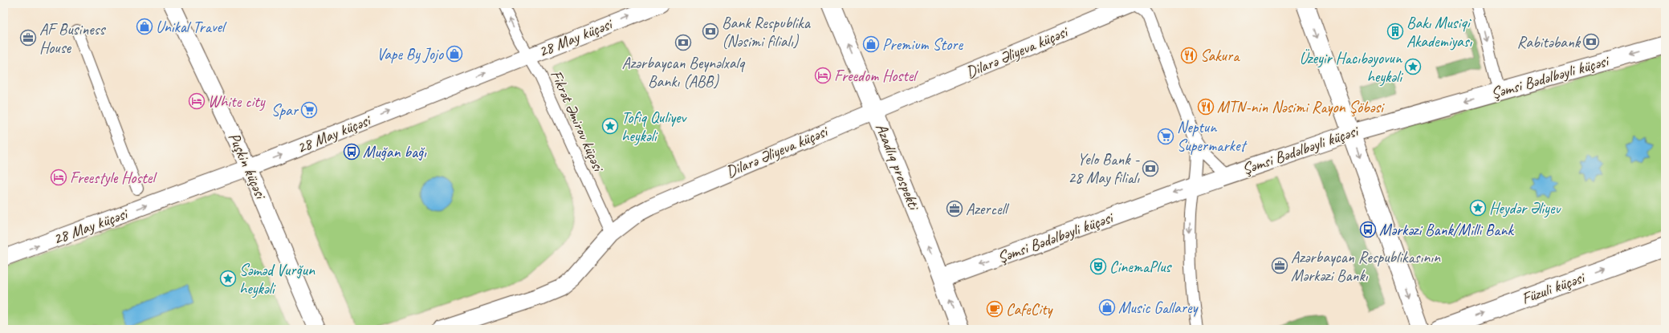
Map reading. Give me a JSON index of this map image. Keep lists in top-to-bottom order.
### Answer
{
  "streets": {
    "main road": [
      "28 May küçəsi",
      "Dilarə Əliyeva küçəsi",
      "Şəmsi Bədəlbəyli küçəsi",
      "Puşkin küçəsi",
      "Azadlıq prospekti",
      "Füzuli küçəsi"
    ],
    "street": ["Fikrət Əmirov küçəsi"]
  },
  "crossings": [
    ["28 May küçəsi", "Fikrət Əmirov küçəsi"],
    ["28 May küçəsi", "Puşkin küçəsi"],
    ["Dilarə Əliyeva küçəsi", "Fikrət Əmirov küçəsi"],
    ["Dilarə Əliyeva küçəsi", "Azadlıq prospekti"],
    ["Şəmsi Bədəlbəyli küçəsi", "Azadlıq prospekti"]
  ],
  "one_way": [
    "28 May küçəsi",
    "Şəmsi Bədəlbəyli küçəsi",
    "Azadlıq prospekti",
    "Füzuli küçəsi"
  ],
  "places": {
    "shop": [
      "Unikal Travel",
      "Premium Store",
      "Vape By Jojo",
      "Music Gallarey"
    ],
    "bank": [
      "Bank Respublika (Nəsimi filialı)",
      "Rabitəbank",
      "Azərbaycan Beynəlxalq Bankı (ABB)",
      "Yelo Bank - 28 May filialı"
    ],
    "building": ["Bakı Musiqi Akademiyası"],
    "office": ["AF Business House", "Azercell", "Azərbaycan Respublikasının Mərkəzi Bankı"],
    "restaurant": ["Sakura", "MTN-nin Nəsimi Rayon Şöbəsi"],
    "place": [
      "Üzeyir Hacıbəyovun heykəli",
      "Tofiq Quliyev heykəli",
      "Heydər Əliyev",
      "Səməd Vurğun heykəli"
    ],
    "hotel": ["Freedom Hostel", "White city", "Freestyle Hostel"],
    "supermarket": ["Spar", "Neptun Supermarket"],
    "bus stop": ["Muğan bağı", "Mərkəzi Bank/Milli Bank"],
    "theatre": ["CinemaPlus"],
    "cafe": ["CafeCity"]
  }
}
